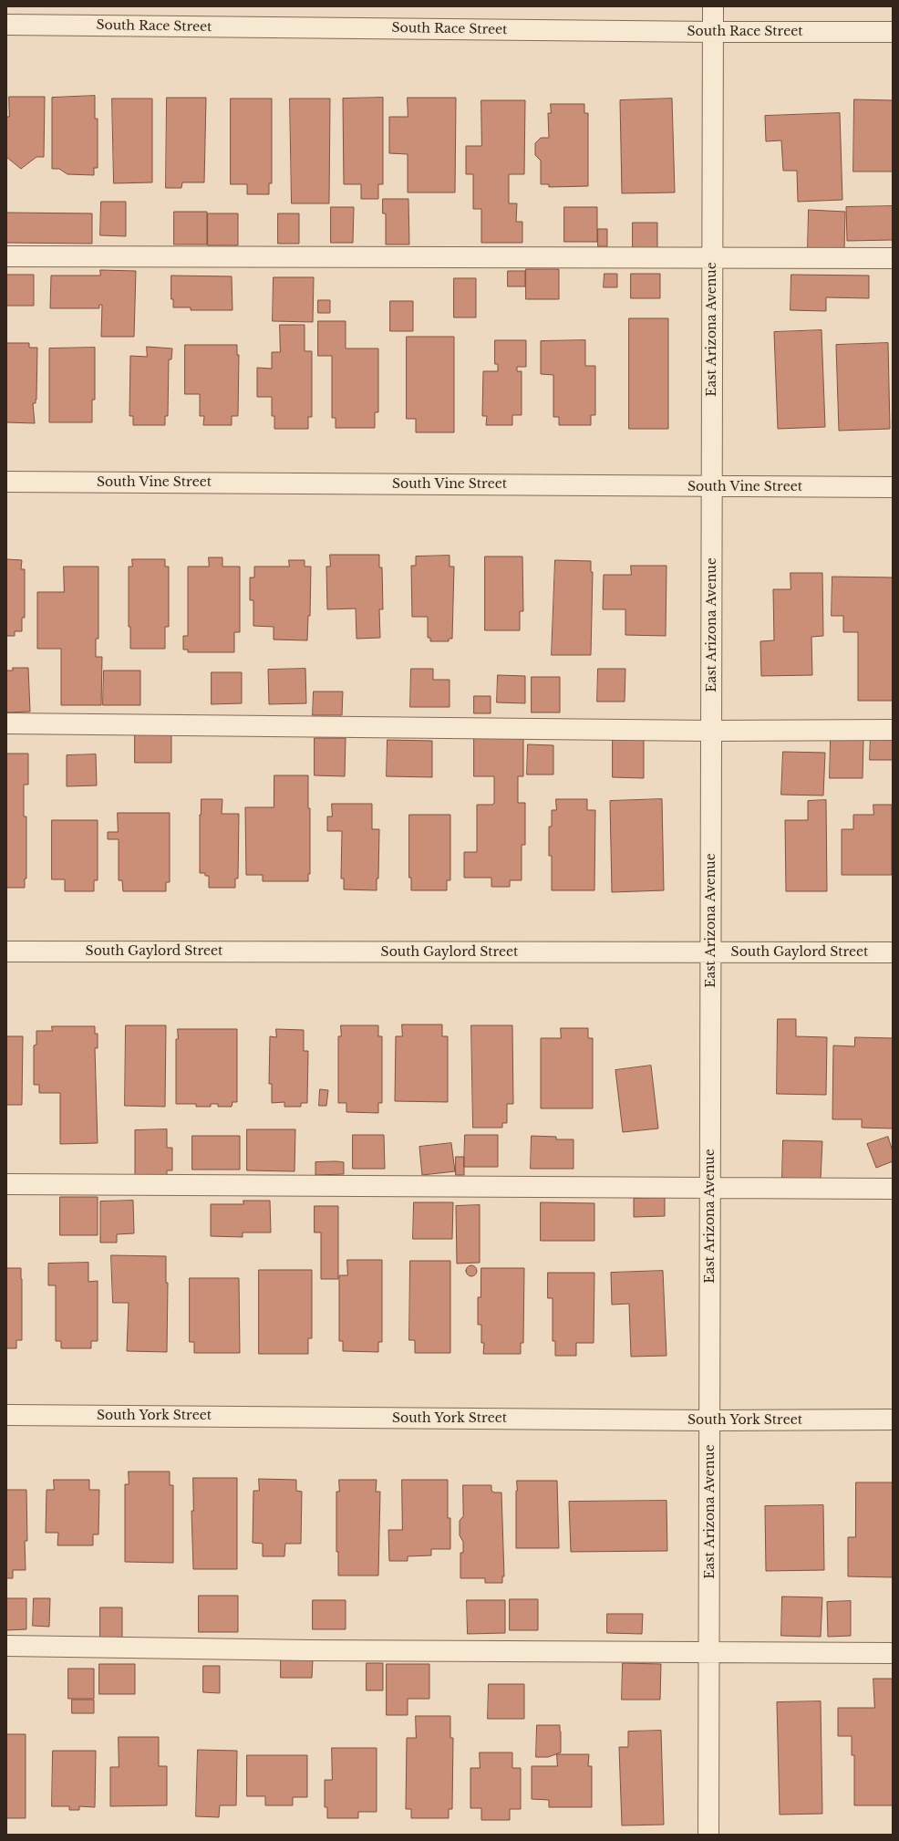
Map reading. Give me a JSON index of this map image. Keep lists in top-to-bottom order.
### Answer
{
  "streets": {
    "street": [
      "South Race Street",
      "East Arizona Avenue",
      "South Vine Street",
      "South Gaylord Street",
      "South York Street"
    ]
  },
  "crossings": [
    ["South Race Street", "East Arizona Avenue"],
    ["East Arizona Avenue", "South Vine Street"],
    ["East Arizona Avenue", "South Gaylord Street"],
    ["East Arizona Avenue", "South York Street"]
  ]
}
